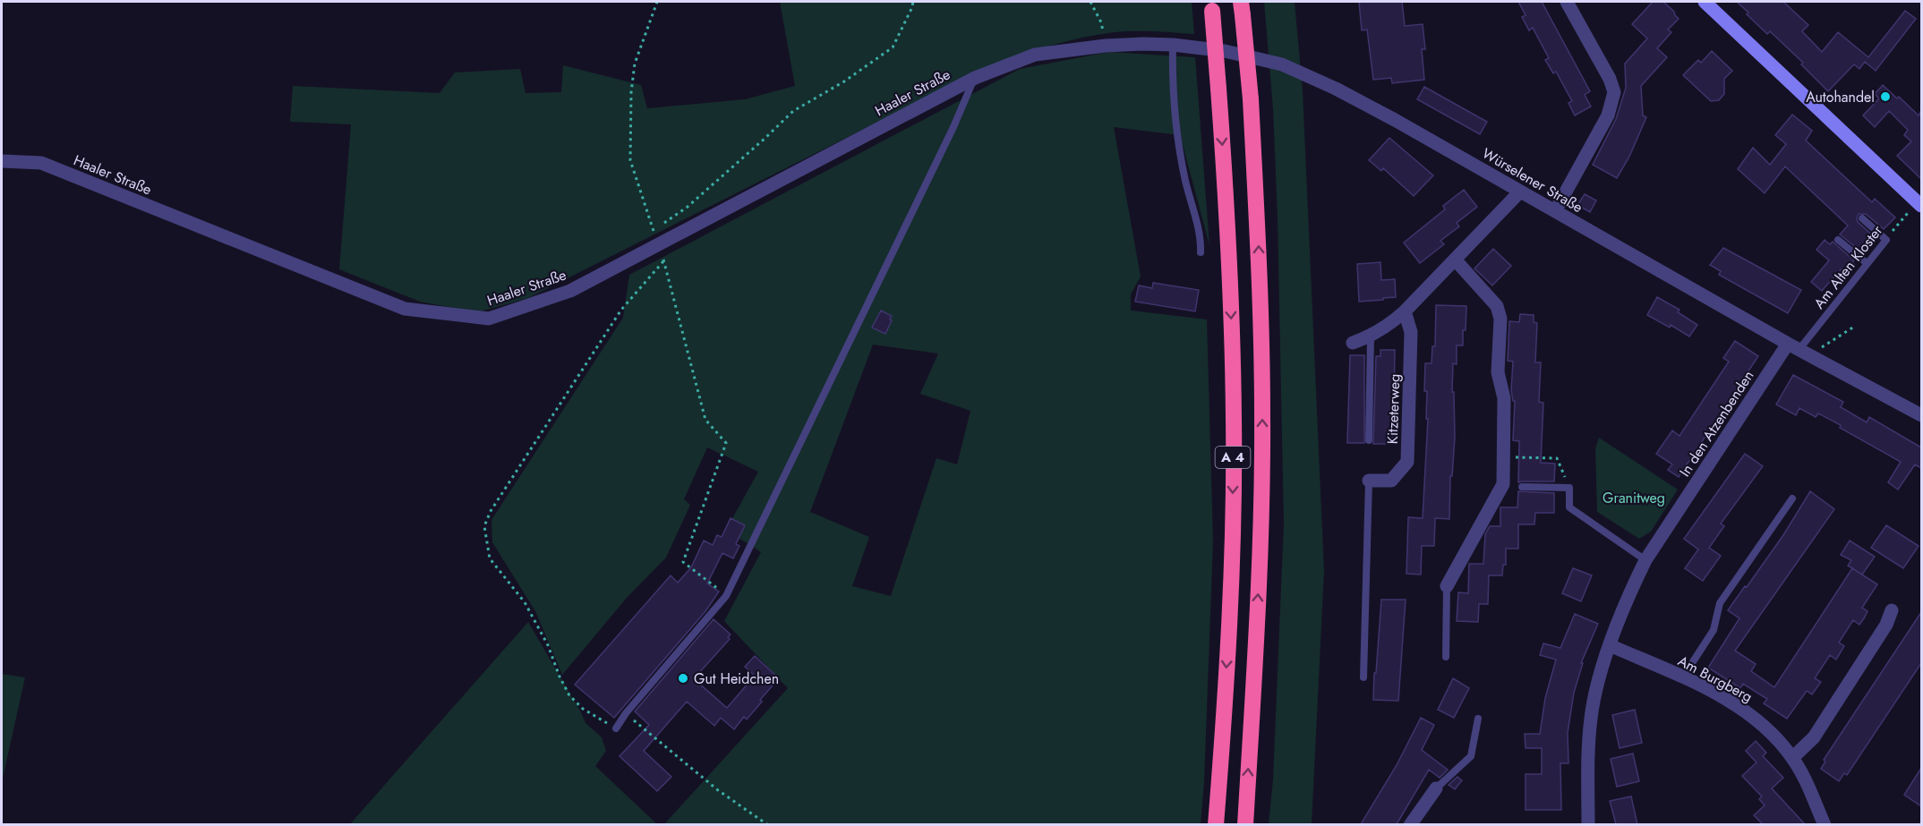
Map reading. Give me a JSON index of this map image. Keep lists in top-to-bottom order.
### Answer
{
  "streets": {
    "highway": ["A 4"],
    "street": [
      "Haaler Straße",
      "Würselener Straße",
      "Kitzeterweg",
      "In den Atzenbenden",
      "Am Burgberg"
    ],
    "lane": ["Am Alten Kloster"]
  },
  "crossings": [
    ["Haaler Straße", "Würselener Straße"],
    ["Würselener Straße", "Am Alten Kloster"],
    ["Würselener Straße", "In den Atzenbenden"],
    ["Am Alten Kloster", "In den Atzenbenden"],
    ["In den Atzenbenden", "Am Burgberg"]
  ],
  "parks": ["Granitweg"],
  "places": ["Autohandel", "Gut Heidchen"]
}
